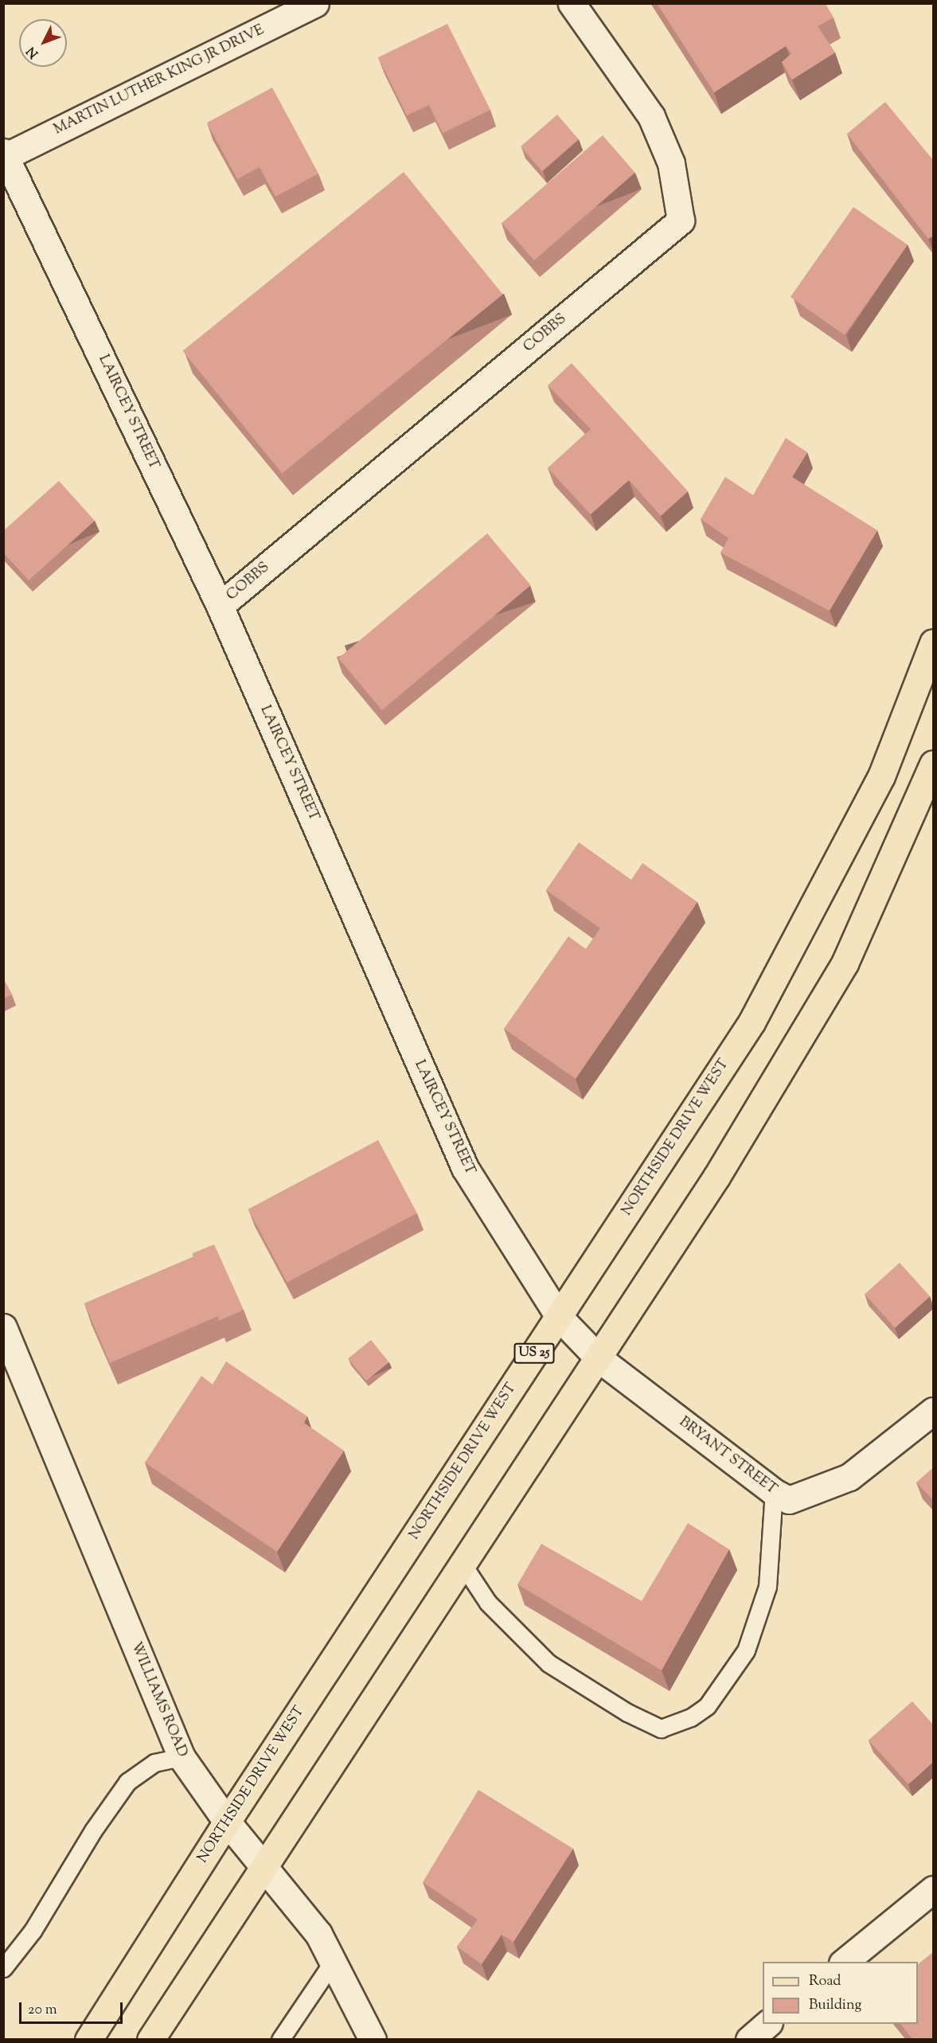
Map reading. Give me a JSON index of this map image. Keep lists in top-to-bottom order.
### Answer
{
  "streets": {
    "main road": ["NORTHSIDE DRIVE WEST", "US 25"],
    "street": [
      "MARTIN LUTHER KING JR DRIVE",
      "COBBS",
      "LAIRCEY STREET",
      "BRYANT STREET",
      "WILLIAMS ROAD"
    ]
  },
  "crossings": [
    ["MARTIN LUTHER KING JR DRIVE", "LAIRCEY STREET"],
    ["COBBS", "LAIRCEY STREET"],
    ["LAIRCEY STREET", "NORTHSIDE DRIVE WEST"],
    ["LAIRCEY STREET", "BRYANT STREET"],
    ["NORTHSIDE DRIVE WEST", "WILLIAMS ROAD"]
  ],
  "legend": ["Road", "Building"],
  "scale_bar": "20 m",
  "north": "bottom left"
}
